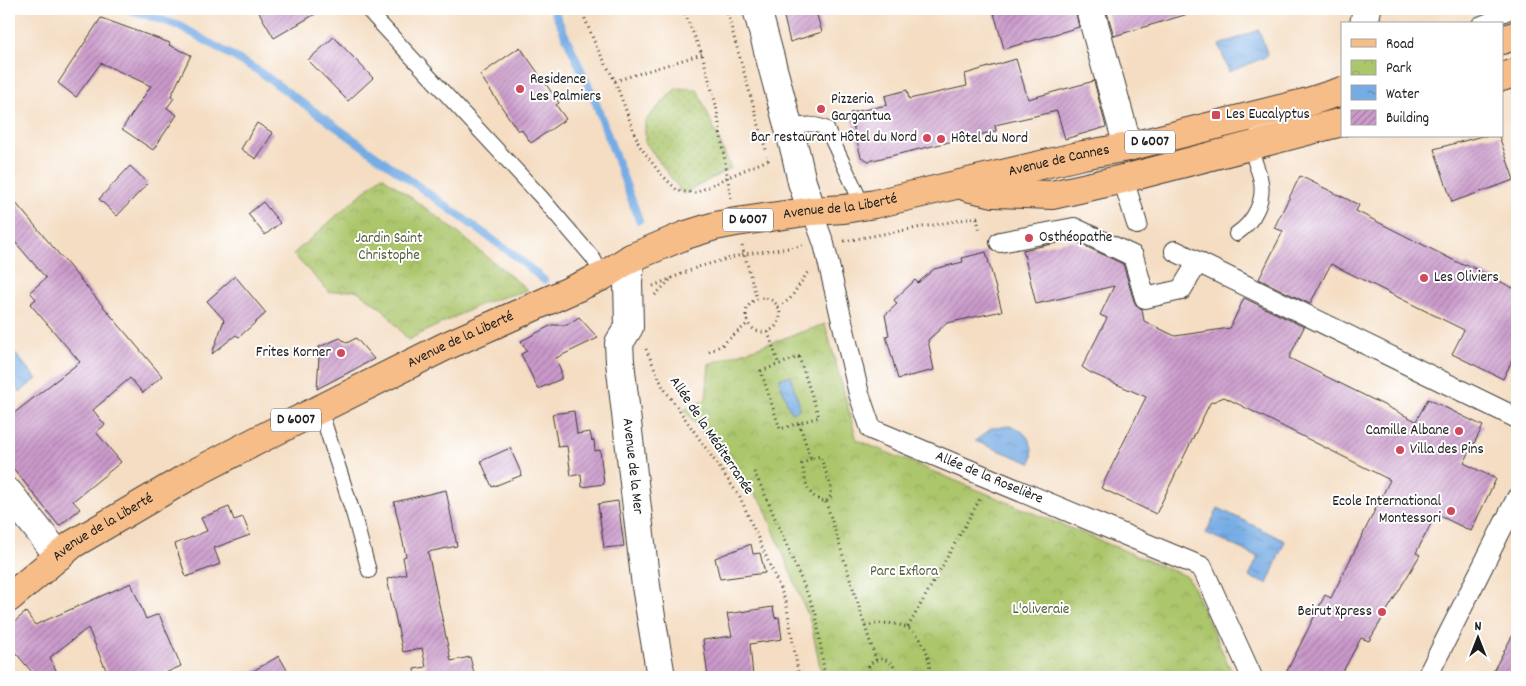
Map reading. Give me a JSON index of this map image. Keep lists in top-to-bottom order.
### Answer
{
  "streets": {
    "main road": ["D 6007", "Avenue de Cannes", "Avenue de la Liberté"],
    "street": ["Avenue de la Mer", "Allée de la Roselière"],
    "path": ["Allée de la Méditerranée"]
  },
  "crossings": [
    ["Avenue de Cannes", "Avenue de la Liberté"],
    ["Avenue de la Liberté", "Avenue de la Mer"],
    ["Avenue de la Liberté", "Allée de la Roselière"],
    ["Allée de la Méditerranée", "Avenue de la Mer"]
  ],
  "parks": ["Jardin Saint Christophe", "Parc Exflora", "L'oliveraie"],
  "places": {
    "other": [
      "Residence Les Palmiers",
      "Pizzeria Gargantua",
      "Bar restaurant Hôtel du Nord",
      "Hôtel du Nord",
      "Osthéopathe",
      "Les Oliviers",
      "Frites Korner",
      "Camille Albane",
      "Villa des Pins",
      "Ecole International Montessori",
      "Beirut Xpress"
    ],
    "transit": ["Les Eucalyptus"]
  },
  "legend": [
    "Road",
    "Park",
    "Water",
    "Building"
  ],
  "north": "top"
}
